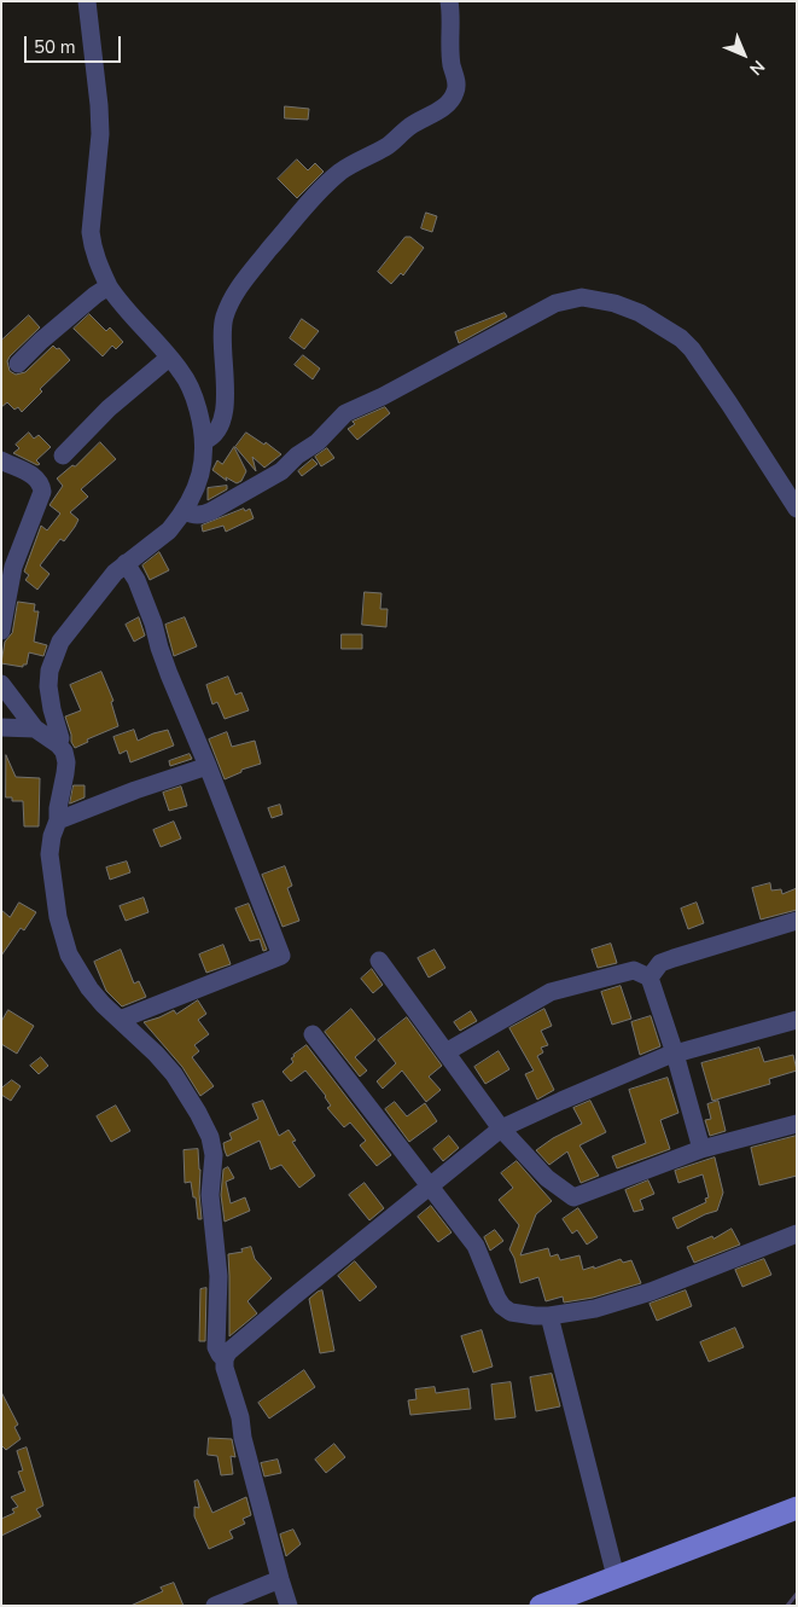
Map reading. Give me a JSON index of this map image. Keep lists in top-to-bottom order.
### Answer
{
  "scale_bar": "50 m",
  "north": "bottom right"
}
